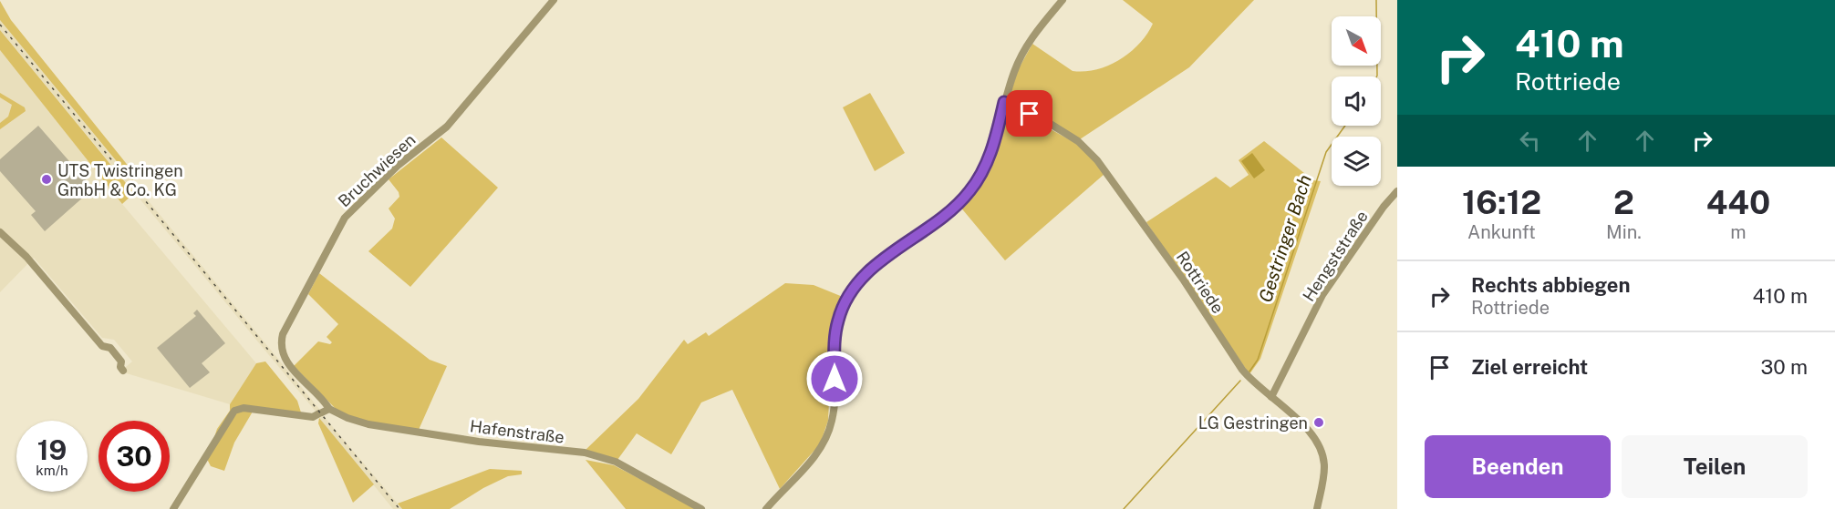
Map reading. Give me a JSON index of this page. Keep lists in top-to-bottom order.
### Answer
{
  "streets": {
    "street": [
      "Bruchwiesen",
      "Hengststraße",
      "Rottriede",
      "Hafenstraße"
    ]
  },
  "crossings": [
    ["Bruchwiesen", "Hafenstraße"],
    ["Hengststraße", "Rottriede"]
  ],
  "water": ["Gestringer Bach"],
  "places": ["UTS Twistringen GmbH & Co. KG", "LG Gestringen"],
  "north": "bottom right",
  "page": {
    "turn": ["410 m", "Rottriede"],
    "eta": [
      "16:12",
      "Ankunft",
      "2",
      "Min.",
      "440",
      "m"
    ],
    "list": [
      {
        "name": "Rechts abbiegen",
        "note": "Rottriede",
        "value": "410 m"
      },
      {
        "name": "Ziel erreicht",
        "value": "30 m"
      }
    ],
    "speed": "19 km/h",
    "limit": "30",
    "buttons": ["Beenden", "Teilen"]
  }
}
